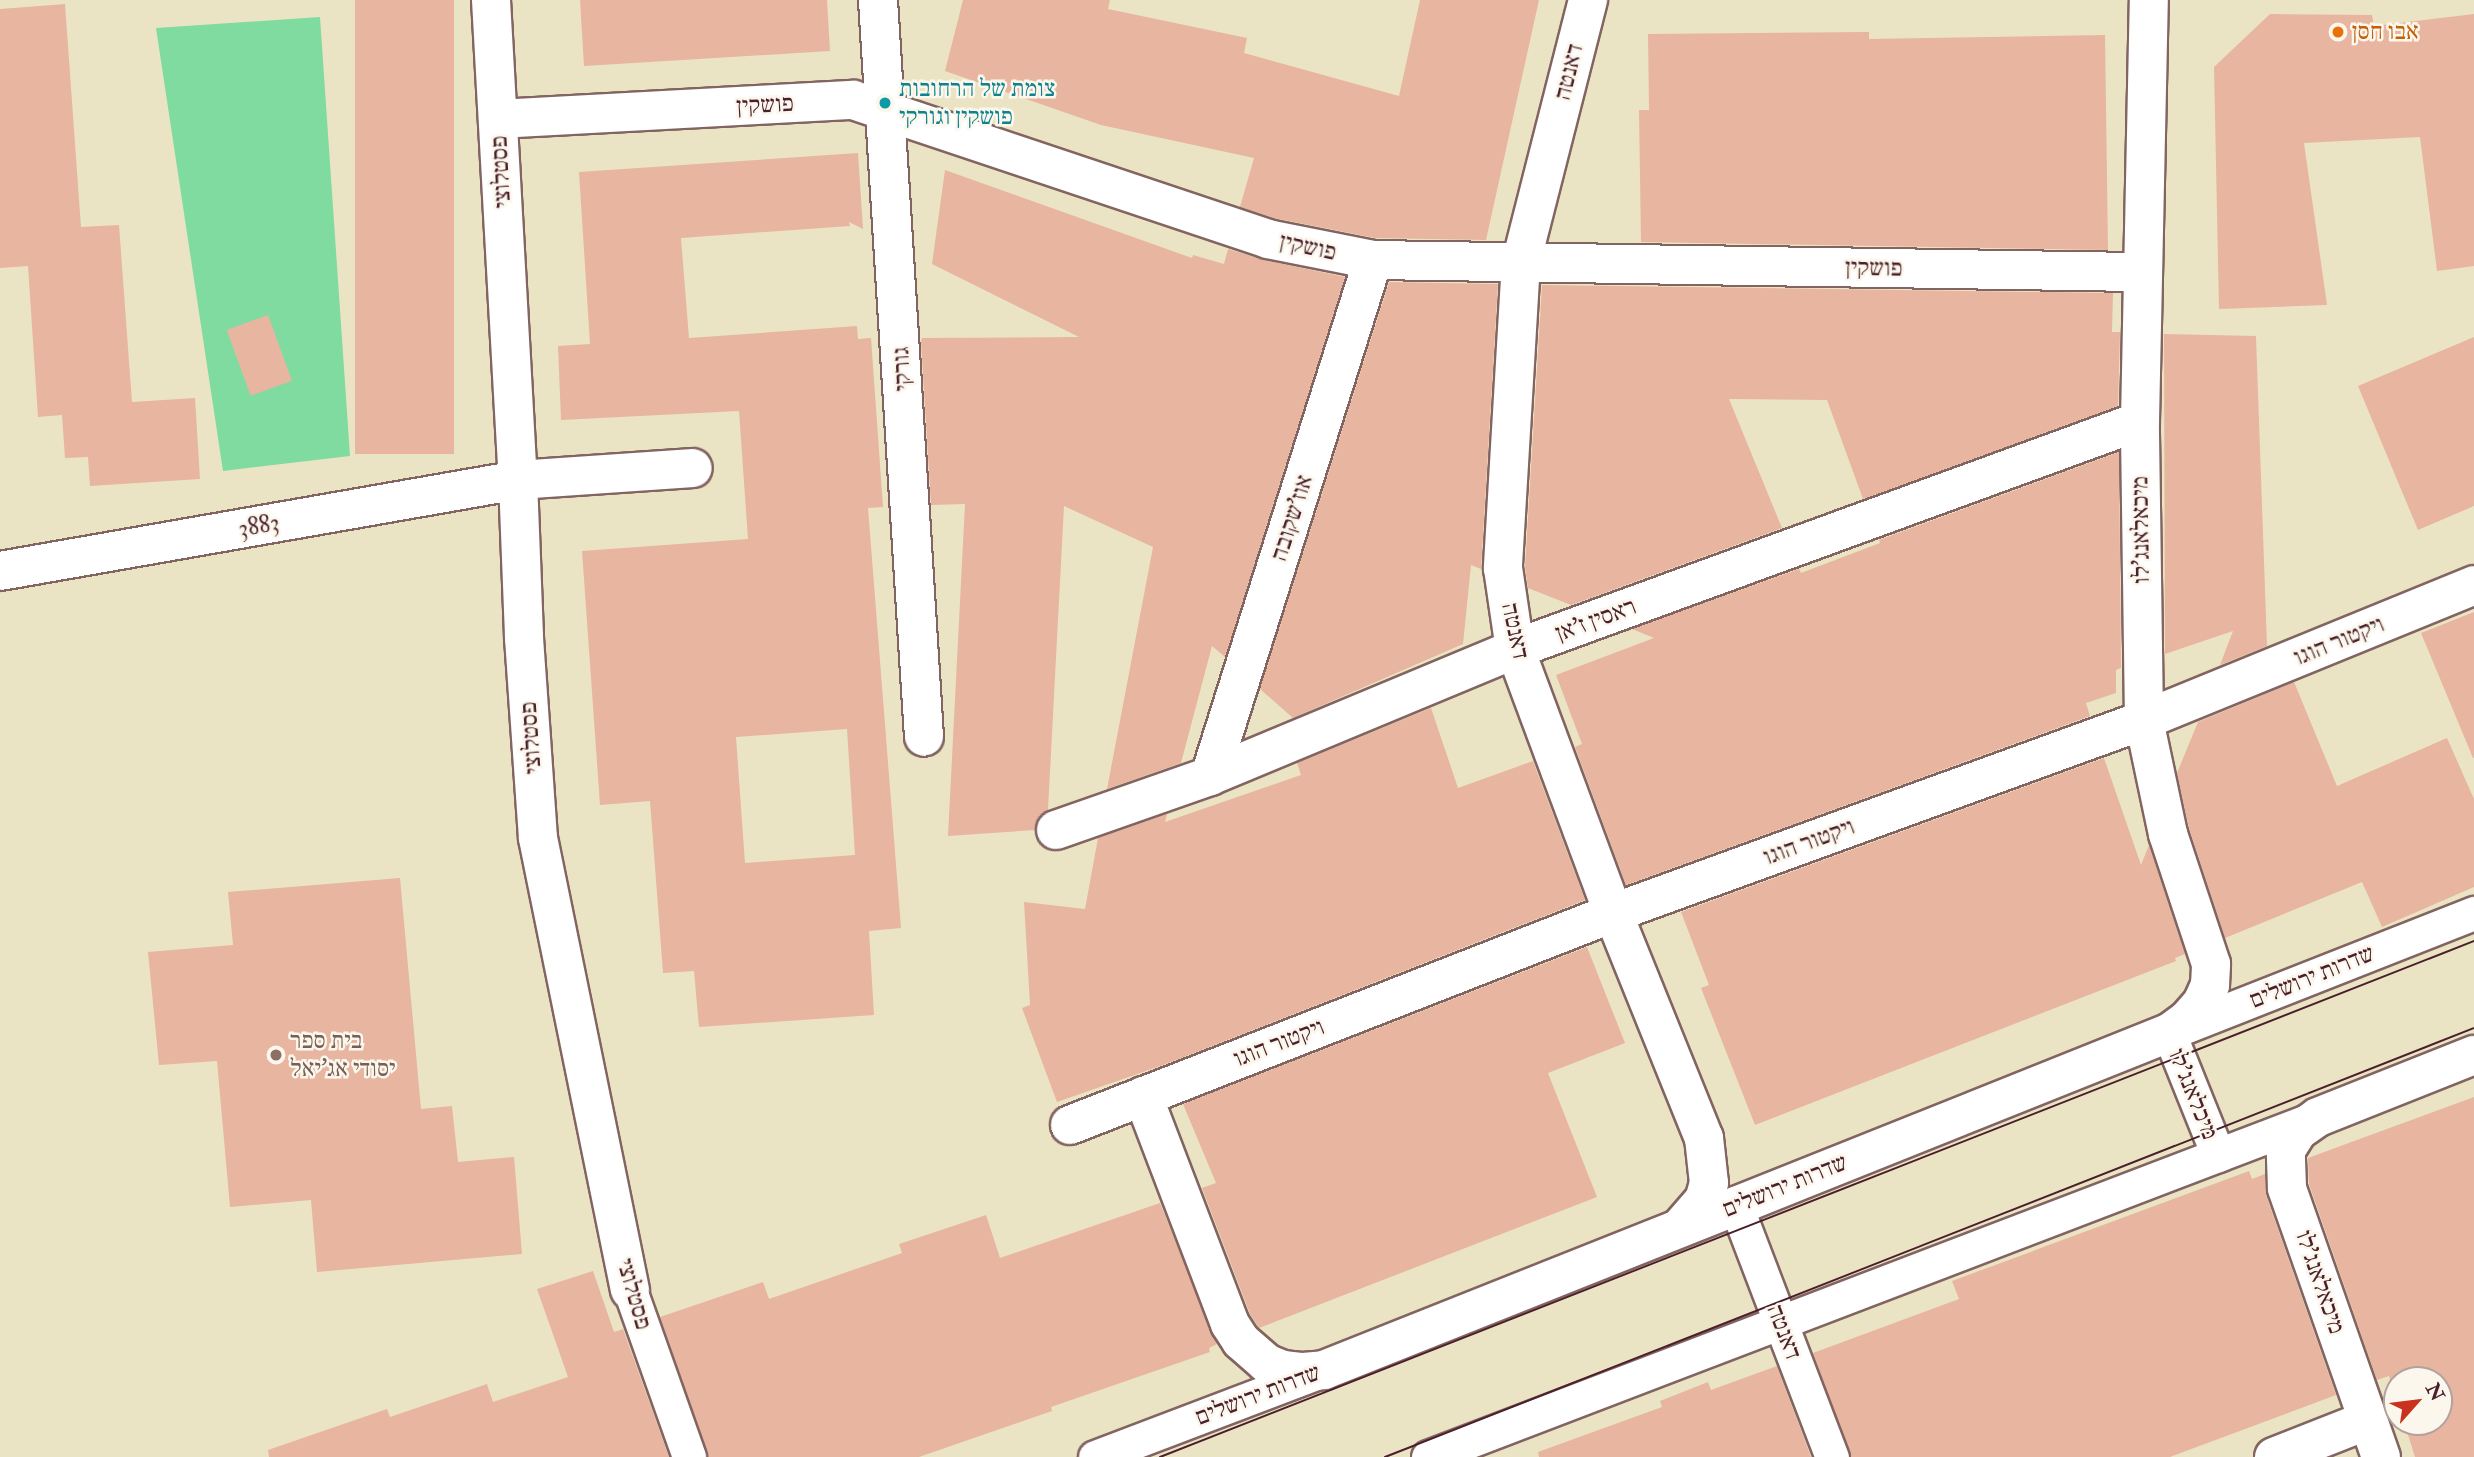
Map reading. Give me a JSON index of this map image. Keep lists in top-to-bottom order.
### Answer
{
  "streets": {
    "street": [
      "דאנטה",
      "פושקין",
      "פסטלוצי",
      "גורקי",
      "אוז'שקובה",
      "3883",
      "מיכאלאנג'לו",
      "ראסין ז'אן",
      "ויקטור הוגו",
      "שדרות ירושלים",
      "מיכלאנג'לו"
    ]
  },
  "crossings": [
    ["דאנטה", "פושקין"],
    ["דאנטה", "ראסין ז'אן"],
    ["דאנטה", "ויקטור הוגו"],
    ["דאנטה", "שדרות ירושלים"],
    ["פושקין", "פסטלוצי"],
    ["פושקין", "גורקי"],
    ["פושקין", "אוז'שקובה"],
    ["פושקין", "מיכאלאנג'לו"],
    ["פסטלוצי", "3883"],
    ["אוז'שקובה", "ראסין ז'אן"],
    ["מיכאלאנג'לו", "ראסין ז'אן"],
    ["מיכאלאנג'לו", "ויקטור הוגו"],
    ["מיכאלאנג'לו", "שדרות ירושלים"],
    ["מיכאלאנג'לו", "מיכלאנג'לו"],
    ["שדרות ירושלים", "מיכלאנג'לו"]
  ],
  "places": ["אבו חסן", "צומת של הרחובות פושקין וגורקי", "בית ספר יסודי אג'יאל"],
  "north": "top right"
}
